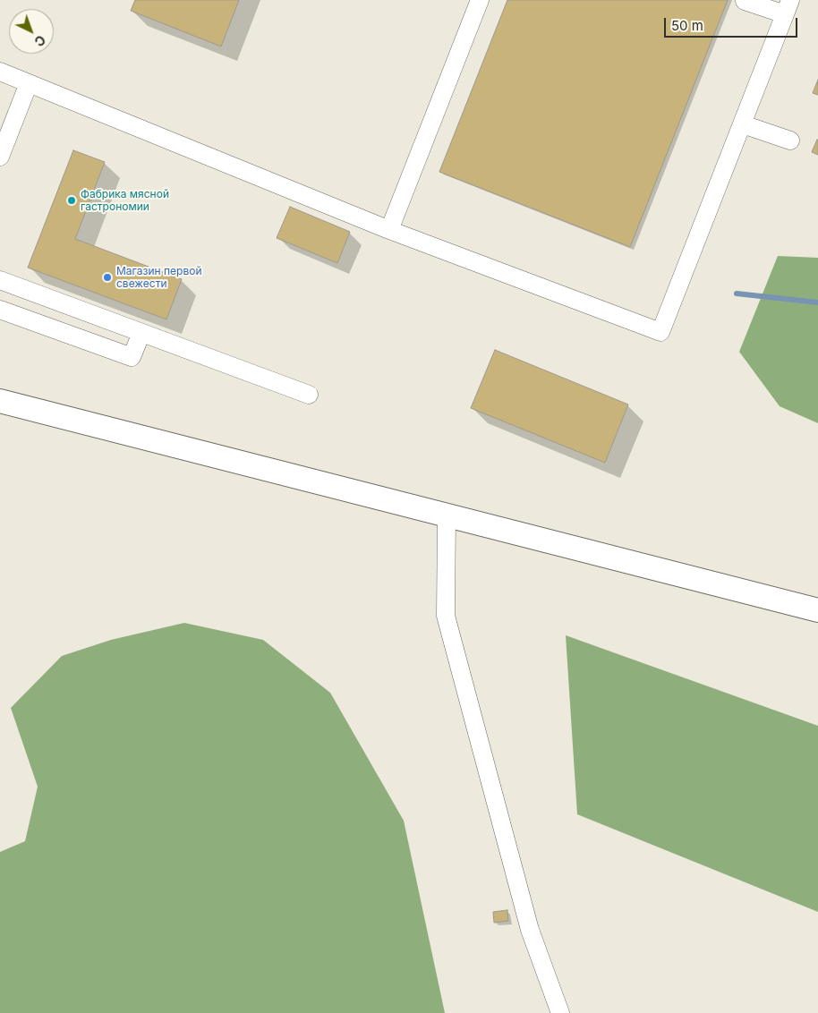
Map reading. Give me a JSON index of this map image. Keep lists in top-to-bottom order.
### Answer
{
  "places": ["Фабрика мясной гастрономии", "Магазин первой свежести"],
  "scale_bar": "50 m",
  "north": "bottom right"
}
